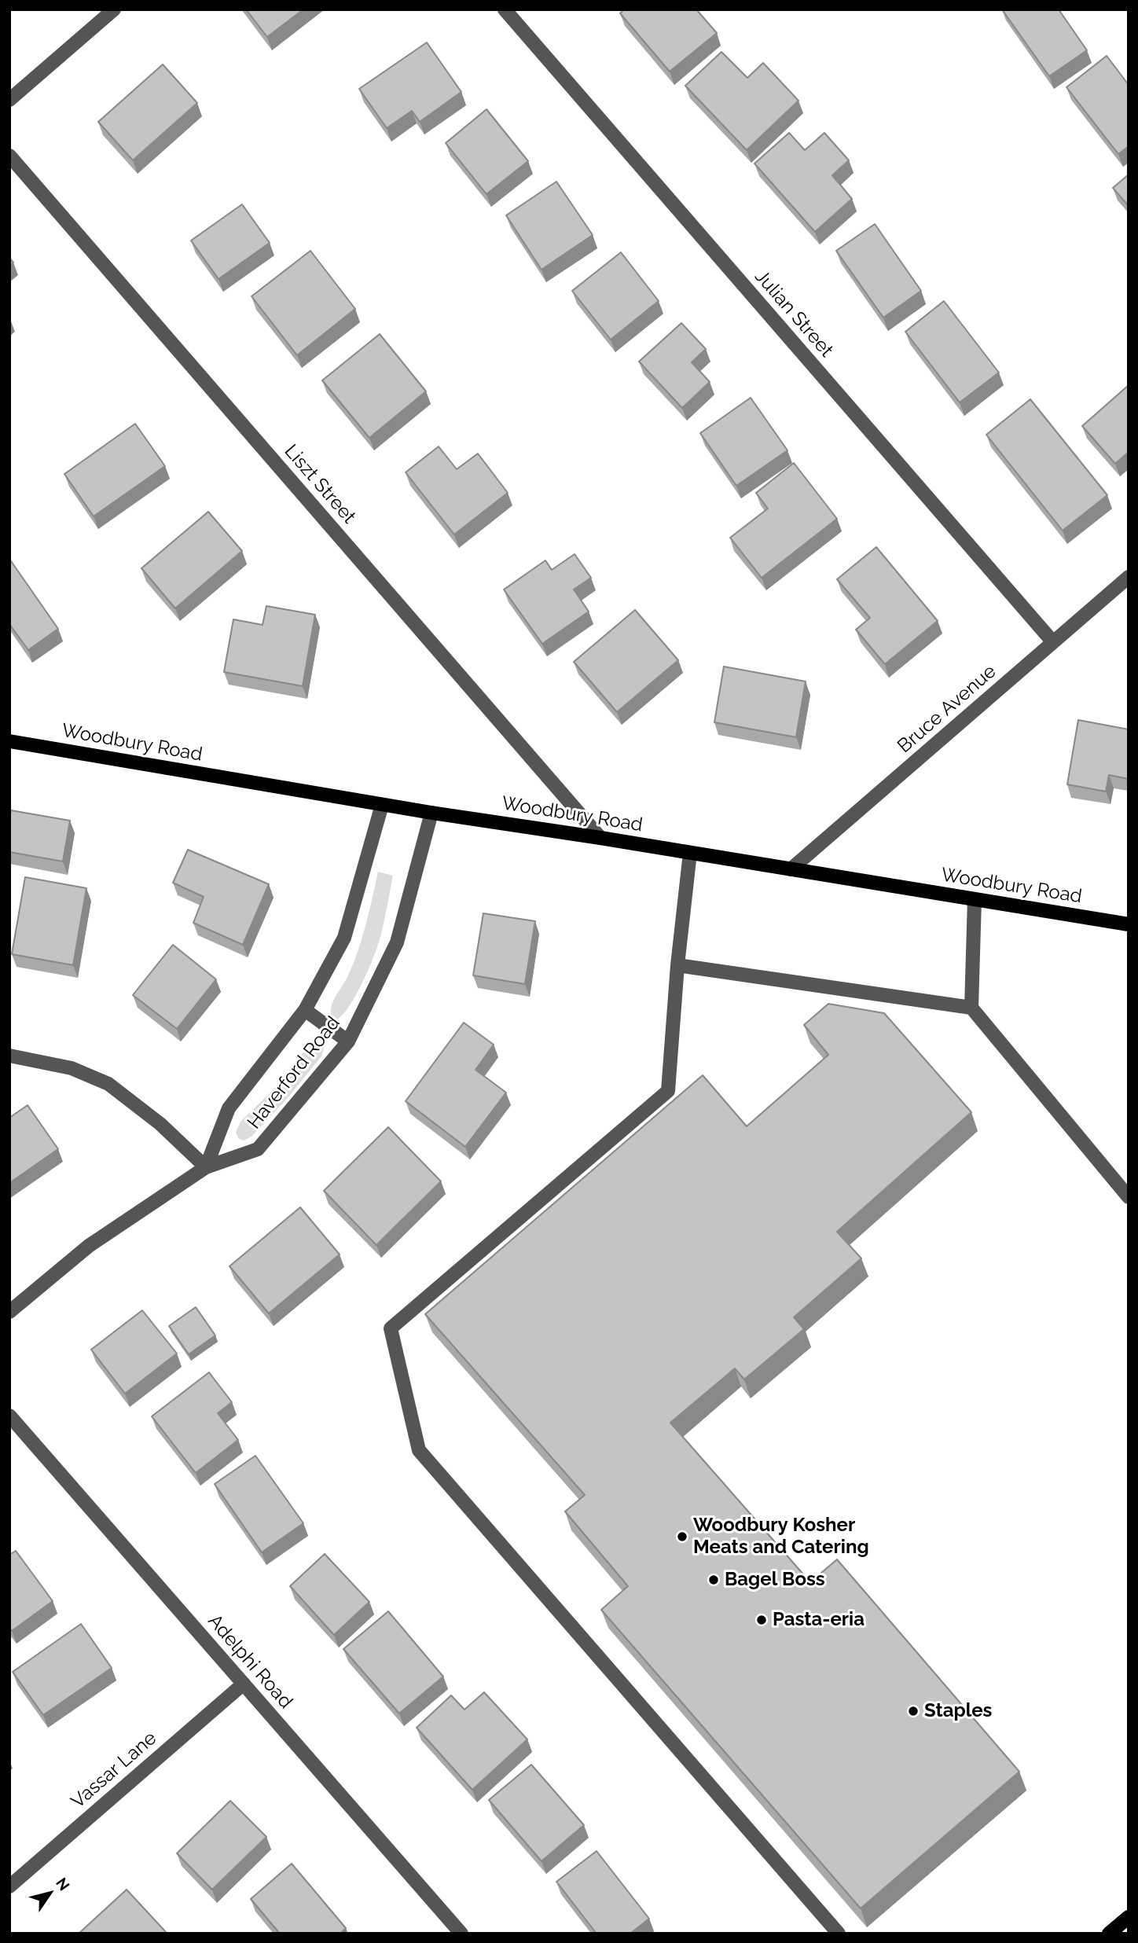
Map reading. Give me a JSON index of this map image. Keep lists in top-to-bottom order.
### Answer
{
  "streets": {
    "main road": ["Woodbury Road"],
    "street": [
      "Julian Street",
      "Liszt Street",
      "Bruce Avenue",
      "Haverford Road",
      "Adelphi Road",
      "Vassar Lane"
    ]
  },
  "crossings": [
    ["Julian Street", "Bruce Avenue"],
    ["Liszt Street", "Woodbury Road"],
    ["Bruce Avenue", "Woodbury Road"],
    ["Woodbury Road", "Haverford Road"],
    ["Adelphi Road", "Vassar Lane"]
  ],
  "places": [
    "Woodbury Kosher Meats and Catering",
    "Bagel Boss",
    "Pasta-eria",
    "Staples"
  ],
  "north": "top right"
}
